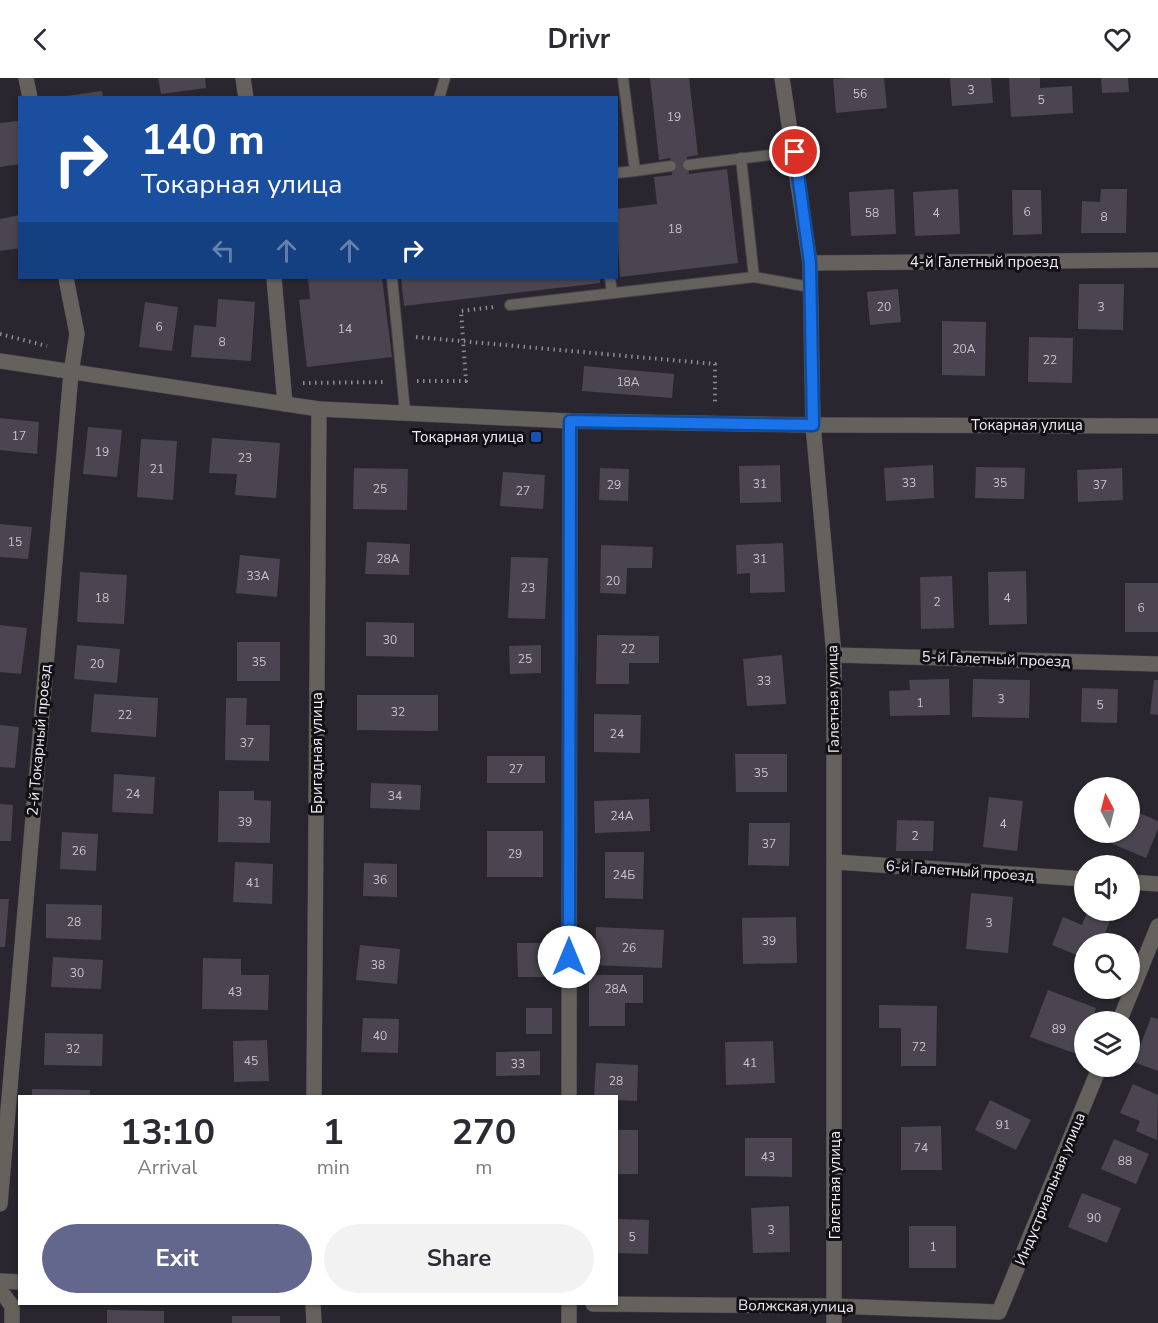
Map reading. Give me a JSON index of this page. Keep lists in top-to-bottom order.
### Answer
{
  "streets": {
    "street": [
      "4-й Галетный проезд",
      "Токарная улица",
      "5-й Галетный проезд",
      "Галетная улица",
      "2-й Токарный проезд",
      "Бригадная улица",
      "6-й Галетный проезд",
      "Индустриальная улица",
      "Волжская улица"
    ]
  },
  "crossings": [
    ["4-й Галетный проезд", "Галетная улица"],
    ["Токарная улица", "Галетная улица"],
    ["Токарная улица", "2-й Токарный проезд"],
    ["Токарная улица", "Бригадная улица"],
    ["5-й Галетный проезд", "Галетная улица"],
    ["Галетная улица", "6-й Галетный проезд"],
    ["Галетная улица", "Волжская улица"],
    ["Индустриальная улица", "Волжская улица"]
  ],
  "places": {
    "transit": ["Токарная улица"]
  },
  "house_numbers": [
    "3",
    "56",
    "5",
    "19",
    "6",
    "58",
    "4",
    "8",
    "18",
    "20",
    "3",
    "6",
    "14",
    "8",
    "20А",
    "22",
    "18А",
    "17",
    "19",
    "23",
    "21",
    "33",
    "35",
    "31",
    "29",
    "37",
    "25",
    "27",
    "15",
    "28А",
    "31",
    "33А",
    "20",
    "23",
    "18",
    "4",
    "2",
    "6",
    "30",
    "22",
    "25",
    "35",
    "20",
    "33",
    "3",
    "1",
    "5",
    "32",
    "22",
    "24",
    "37",
    "27",
    "35",
    "24",
    "34",
    "24А",
    "39",
    "4",
    "2",
    "37",
    "26",
    "29",
    "24Б",
    "36",
    "41",
    "28",
    "3",
    "39",
    "26",
    "38",
    "30",
    "28А",
    "43",
    "89",
    "40",
    "72",
    "32",
    "45",
    "41",
    "33",
    "28",
    "91",
    "74",
    "43",
    "88",
    "90",
    "3",
    "5",
    "1"
  ],
  "north": "top",
  "page": {
    "header": "Drivr",
    "turn": ["140 m", "Токарная улица"],
    "eta": [
      "13:10",
      "Arrival",
      "1",
      "min",
      "270",
      "m"
    ],
    "buttons": ["Exit", "Share"]
  }
}
